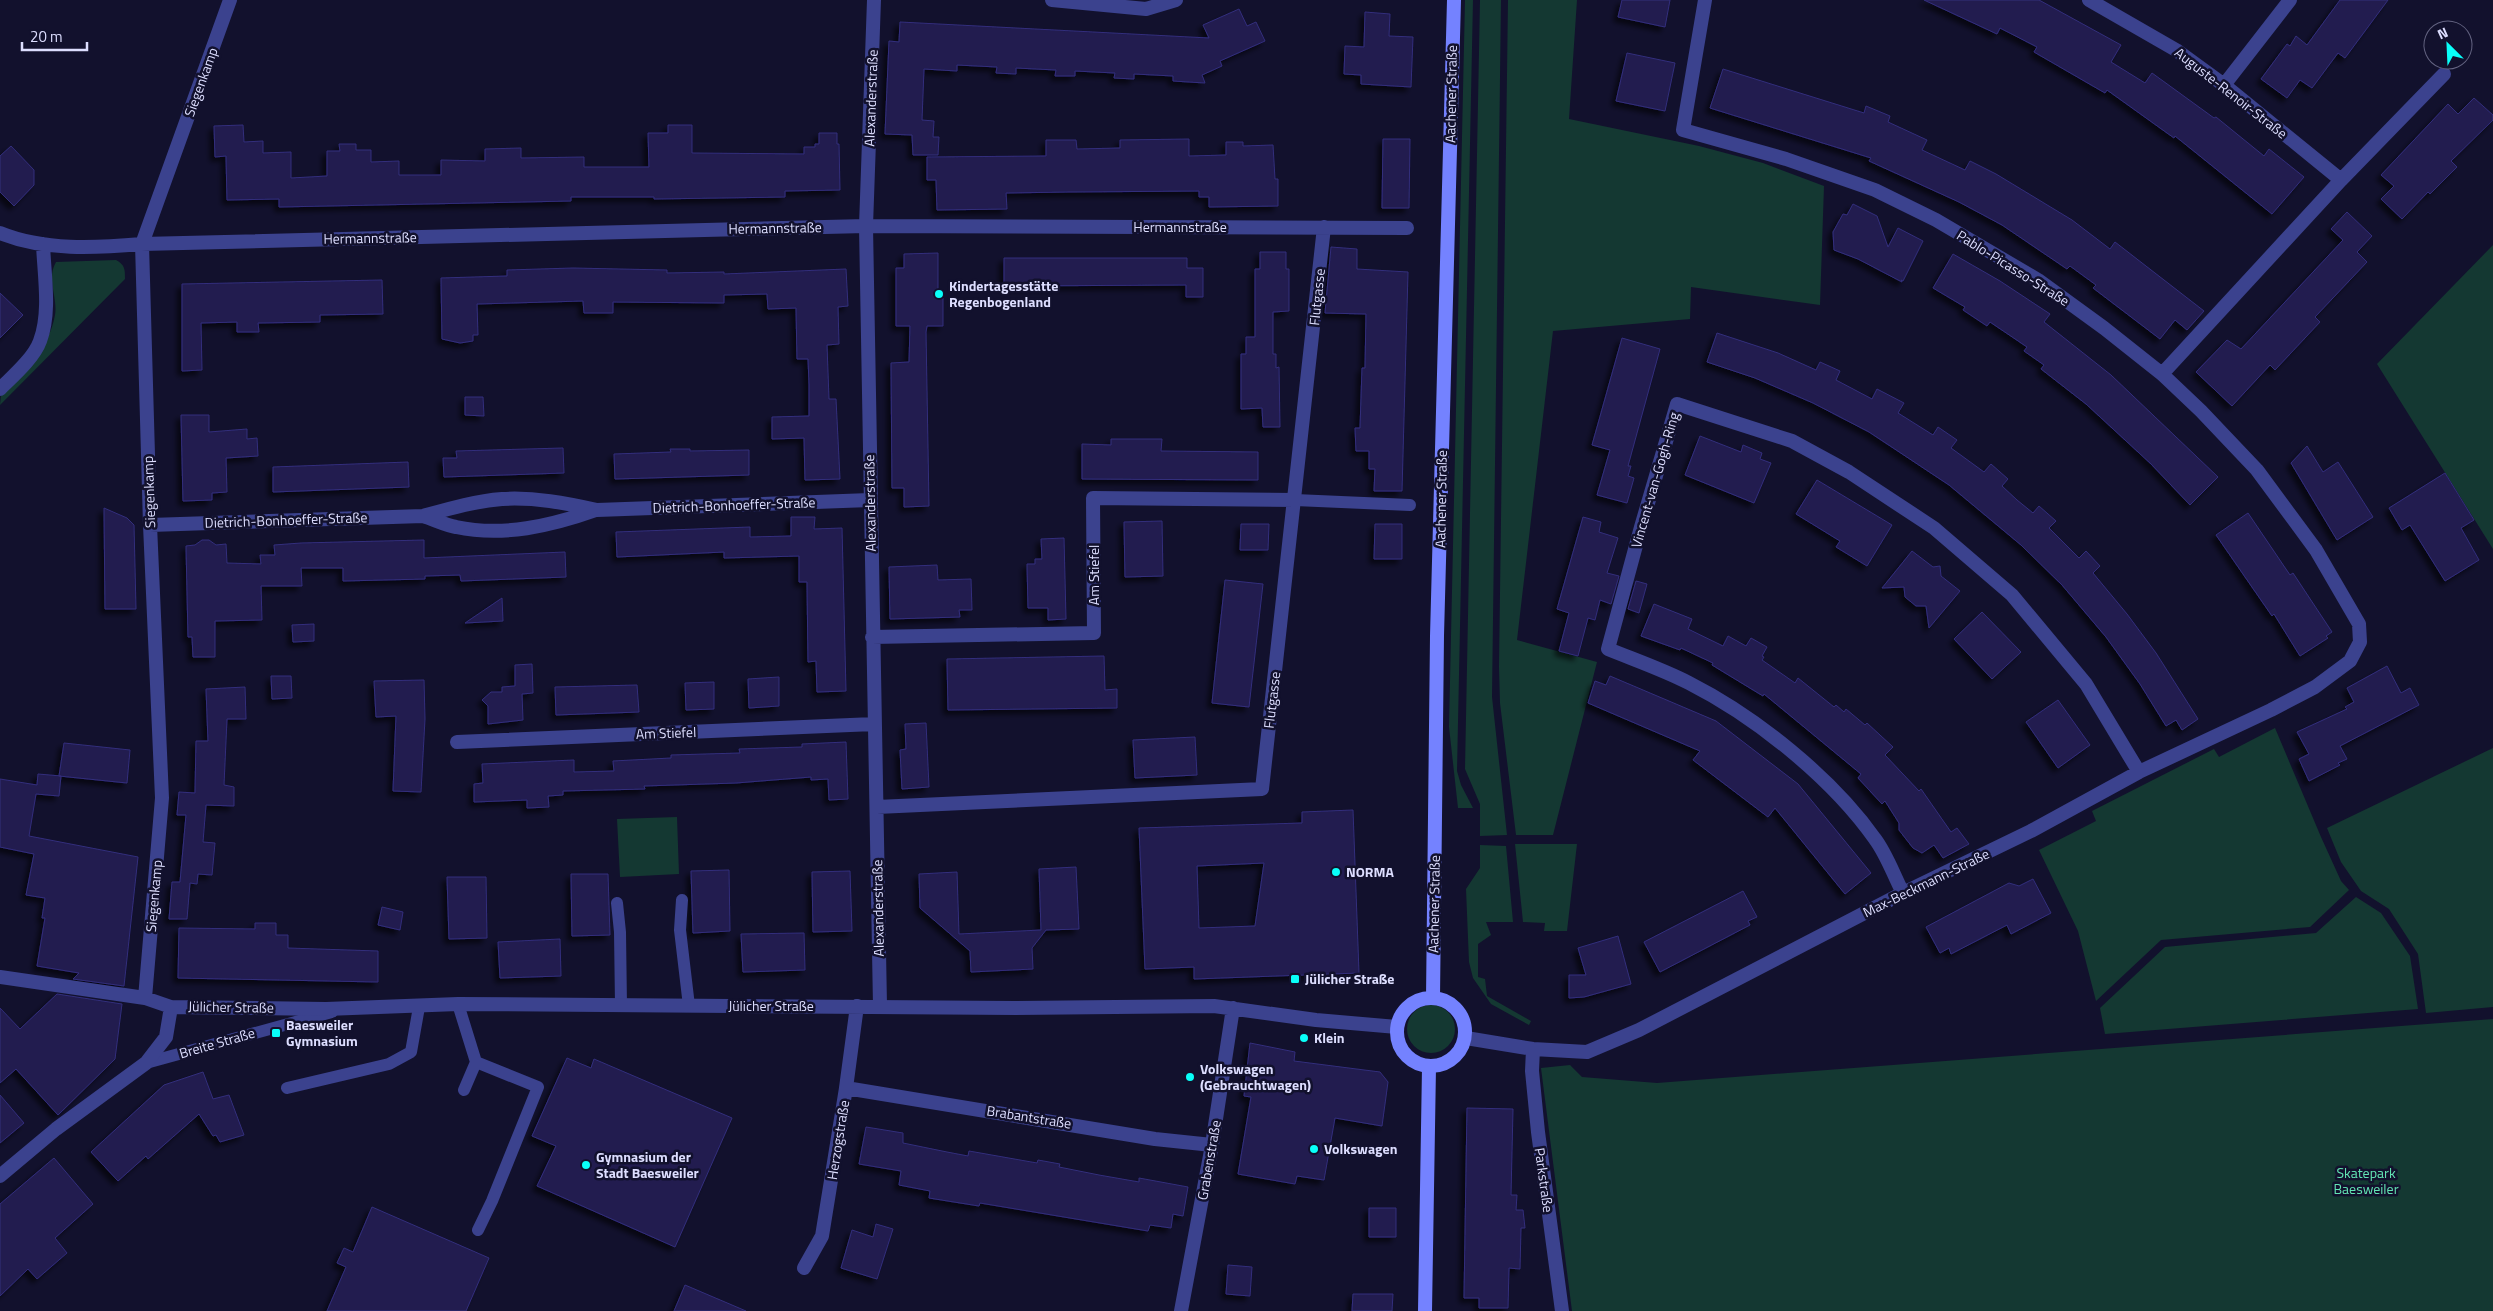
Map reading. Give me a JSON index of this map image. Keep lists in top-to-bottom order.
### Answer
{
  "streets": {
    "main road": ["Aachener Straße"],
    "street": [
      "Siegenkamp",
      "Auguste-Renoir-Straße",
      "Alexanderstraße",
      "Hermannstraße",
      "Pablo-Picasso-Straße",
      "Flutgasse",
      "Vincent-van-Gogh-Ring",
      "Dietrich-Bonhoeffer-Straße",
      "Am Stiefel",
      "Max-Beckmann-Straße",
      "Jülicher Straße",
      "Breite Straße",
      "Brabantstraße",
      "Herzogstraße",
      "Grabenstraße",
      "Parkstraße"
    ]
  },
  "crossings": [
    ["Siegenkamp", "Hermannstraße"],
    ["Siegenkamp", "Dietrich-Bonhoeffer-Straße"],
    ["Siegenkamp", "Jülicher Straße"],
    ["Aachener Straße", "Max-Beckmann-Straße"],
    ["Aachener Straße", "Jülicher Straße"],
    ["Alexanderstraße", "Hermannstraße"],
    ["Alexanderstraße", "Flutgasse"],
    ["Alexanderstraße", "Dietrich-Bonhoeffer-Straße"],
    ["Alexanderstraße", "Am Stiefel"],
    ["Alexanderstraße", "Jülicher Straße"],
    ["Hermannstraße", "Flutgasse"],
    ["Pablo-Picasso-Straße", "Max-Beckmann-Straße"],
    ["Flutgasse", "Am Stiefel"],
    ["Vincent-van-Gogh-Ring", "Max-Beckmann-Straße"],
    ["Max-Beckmann-Straße", "Jülicher Straße"],
    ["Max-Beckmann-Straße", "Parkstraße"],
    ["Jülicher Straße", "Breite Straße"],
    ["Jülicher Straße", "Herzogstraße"],
    ["Jülicher Straße", "Grabenstraße"],
    ["Brabantstraße", "Herzogstraße"],
    ["Brabantstraße", "Grabenstraße"]
  ],
  "parks": ["Skatepark Baesweiler"],
  "places": {
    "other": [
      "Kindertagesstätte Regenbogenland",
      "NORMA",
      "Klein",
      "Volkswagen (Gebrauchtwagen)",
      "Volkswagen",
      "Gymnasium der Stadt Baesweiler"
    ],
    "transit": ["Jülicher Straße", "Baesweiler Gymnasium"]
  },
  "scale_bar": "20 m",
  "north": "top left"
}
